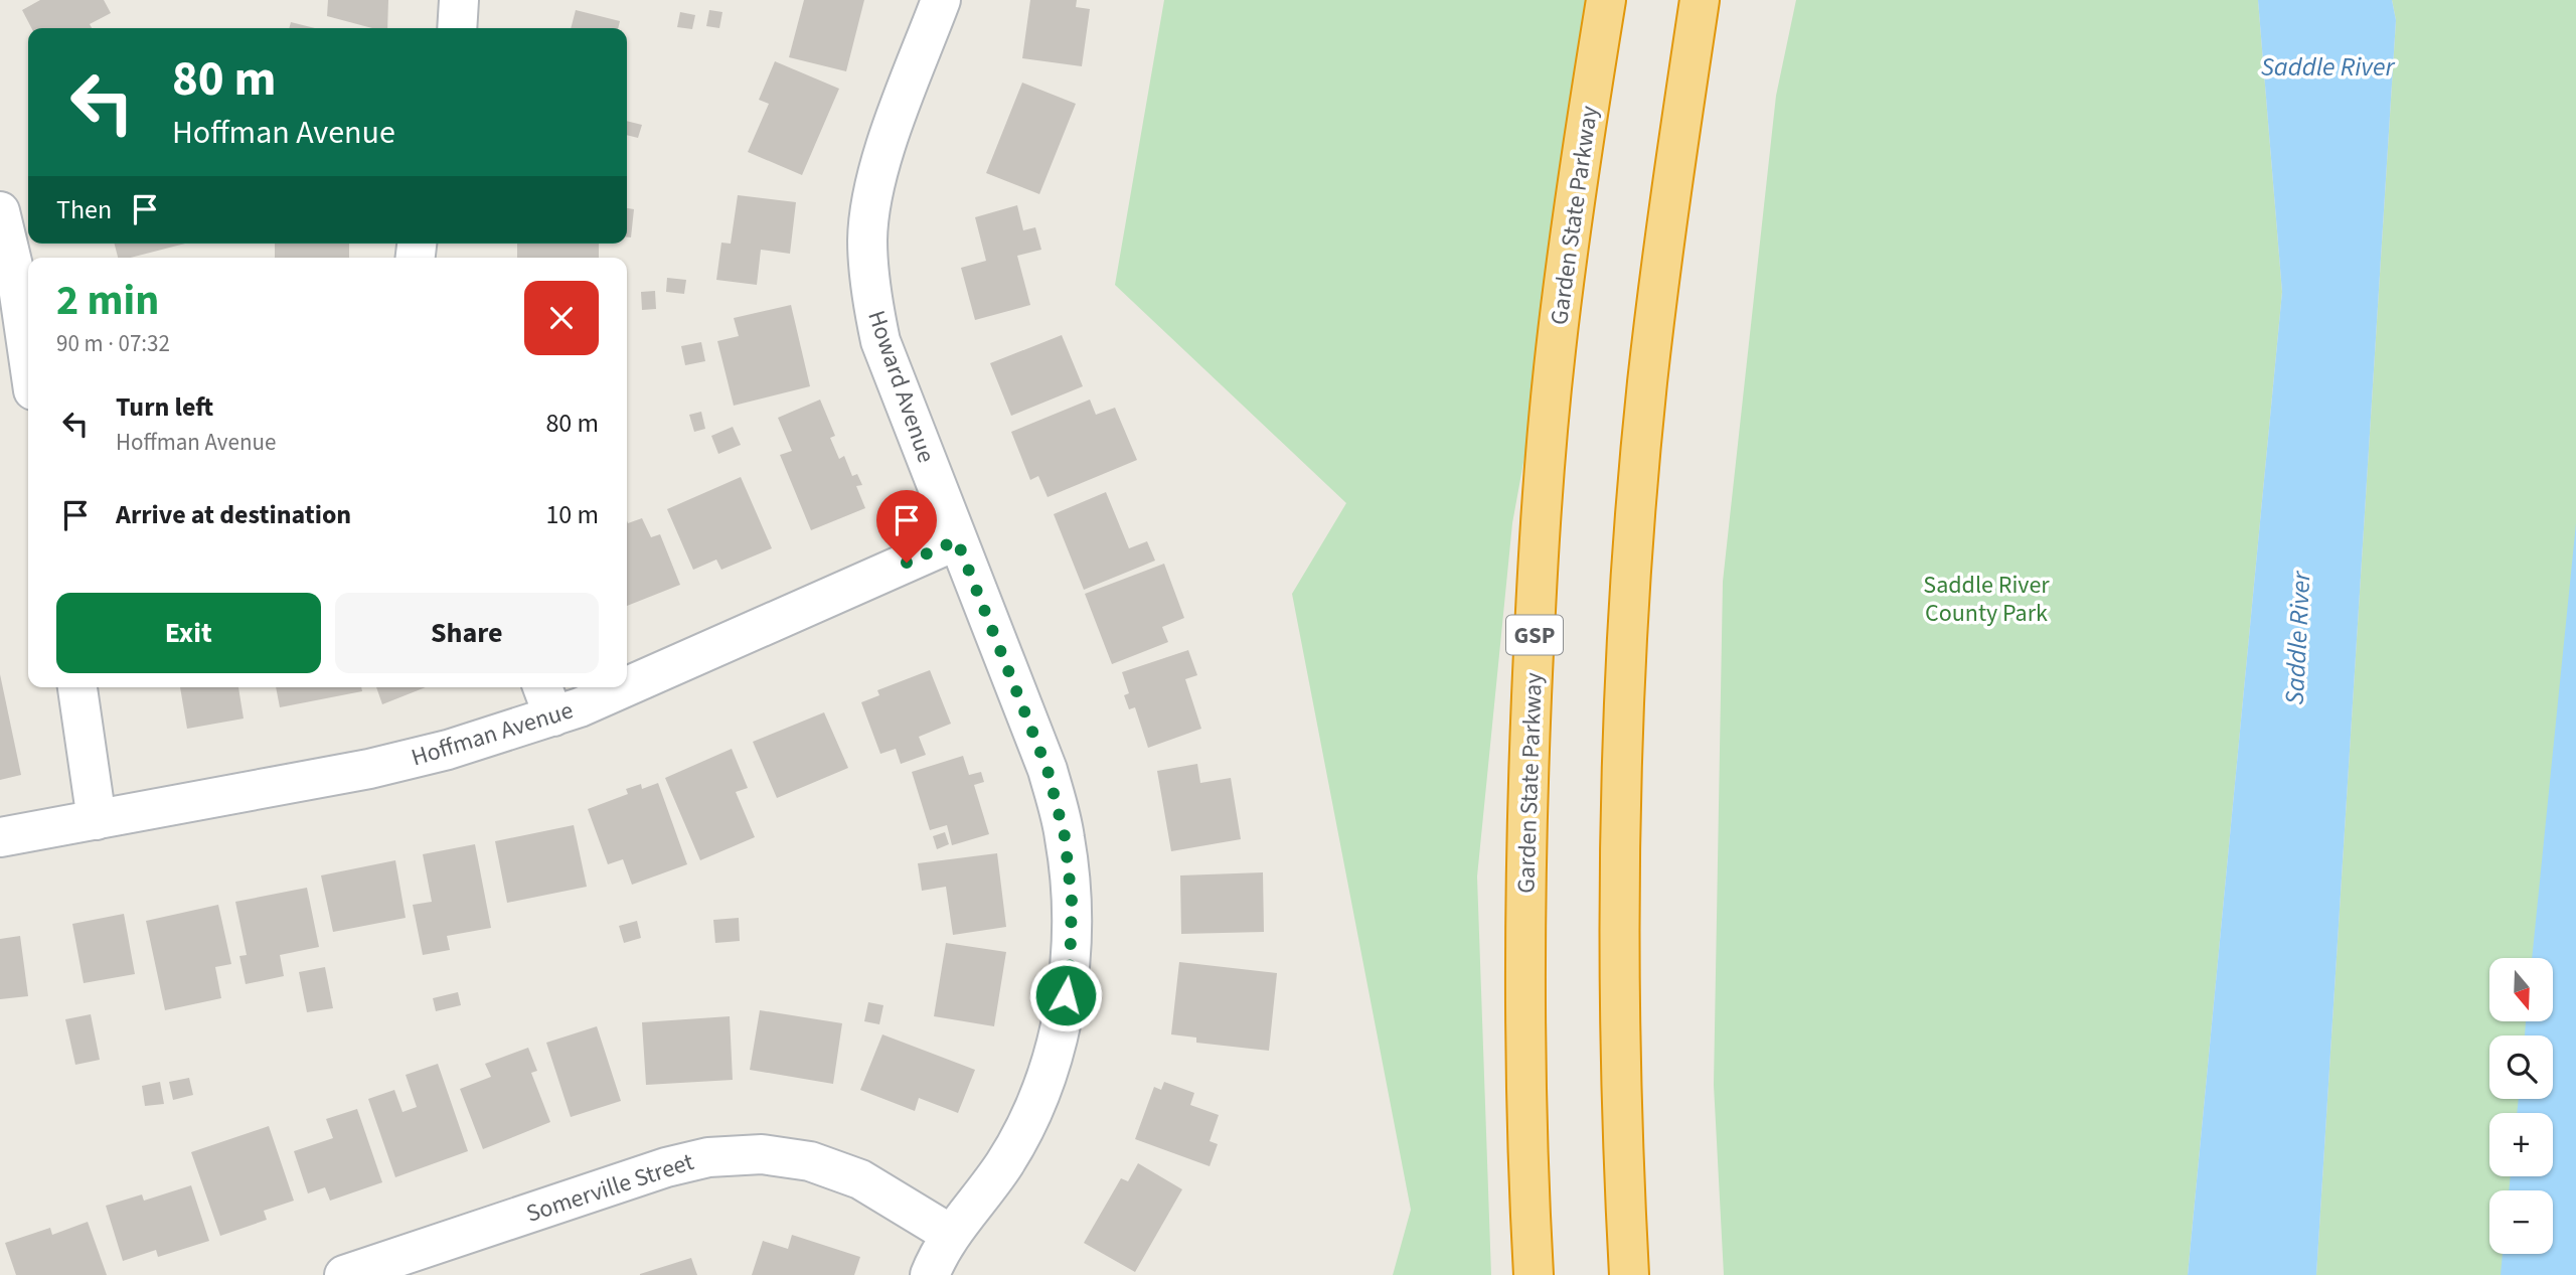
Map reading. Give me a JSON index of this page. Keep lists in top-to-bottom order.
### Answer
{
  "streets": {
    "highway": ["Garden State Parkway", "GSP"],
    "street": ["Howard Avenue", "Hoffman Avenue", "Somerville Street"]
  },
  "crossings": [
    ["Howard Avenue", "Hoffman Avenue"],
    ["Howard Avenue", "Somerville Street"]
  ],
  "water": ["Saddle River"],
  "parks": ["Saddle River County Park"],
  "north": "bottom",
  "page": {
    "turn": ["80 m", "Hoffman Avenue"],
    "then": "Then",
    "heading": ["2 min", "90 m · 07:32"],
    "list": [
      {
        "name": "Turn left",
        "note": "Hoffman Avenue",
        "value": "80 m"
      },
      {
        "name": "Arrive at destination",
        "value": "10 m"
      }
    ],
    "buttons": ["Exit", "Share"],
    "map_buttons": ["+", "−"]
  }
}
